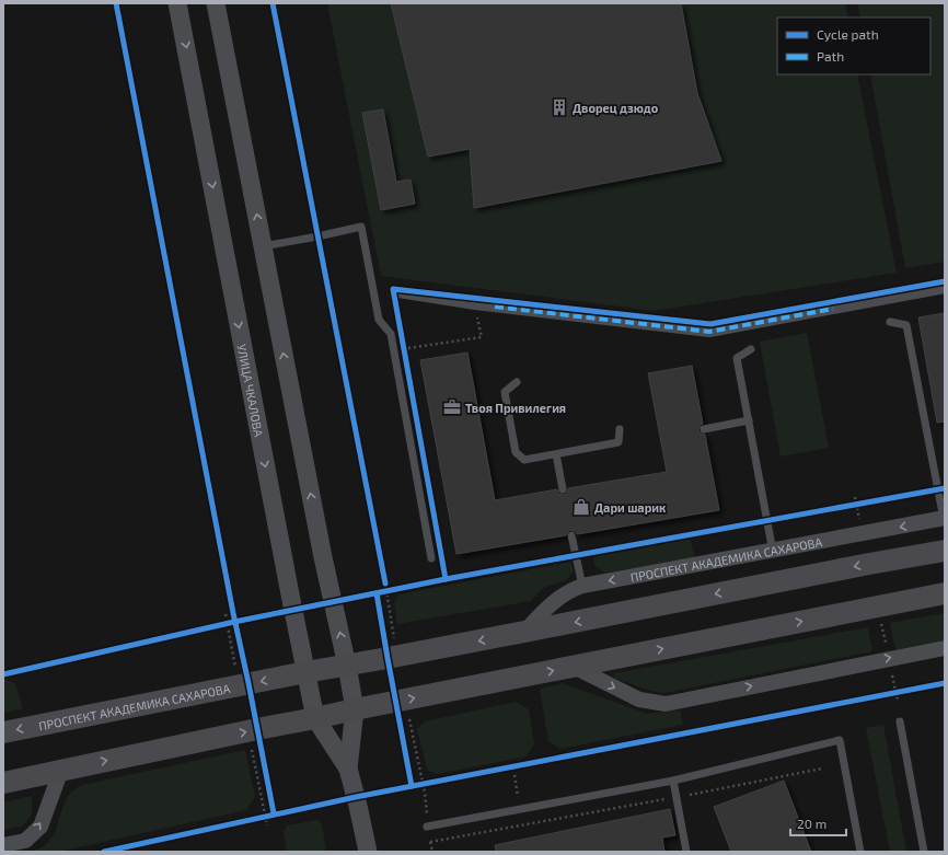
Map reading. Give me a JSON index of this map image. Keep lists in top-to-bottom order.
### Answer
{
  "streets": {
    "main road": ["ПРОСПЕКТ АКАДЕМИКА САХАРОВА"],
    "street": ["УЛИЦА ЧКАЛОВА"]
  },
  "crossings": [
    ["УЛИЦА ЧКАЛОВА", "ПРОСПЕКТ АКАДЕМИКА САХАРОВА"]
  ],
  "places": {
    "building": ["Дворец дзюдо"],
    "office": ["Твоя Привилегия"],
    "shop": ["Дари шарик"]
  },
  "legend": ["Cycle path", "Path"],
  "scale_bar": "20 m"
}
